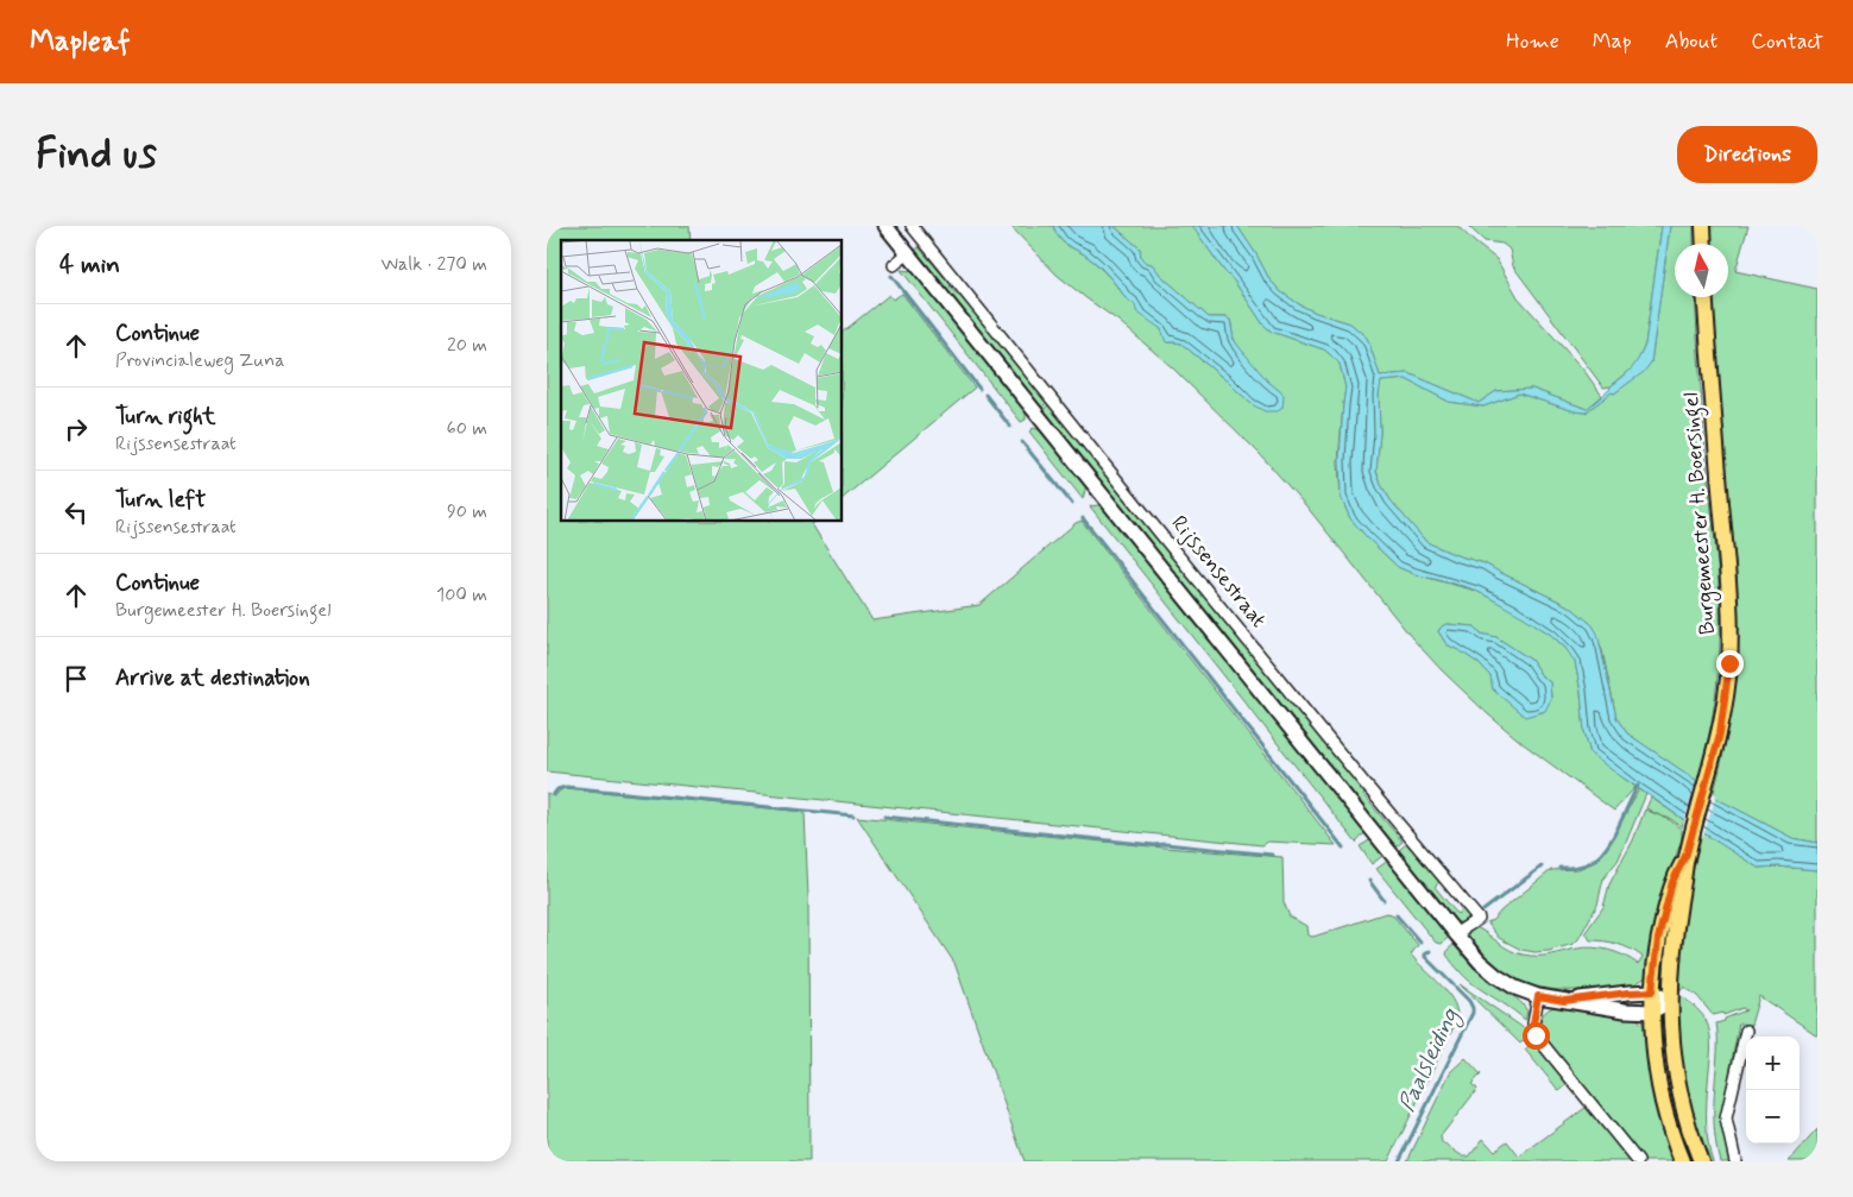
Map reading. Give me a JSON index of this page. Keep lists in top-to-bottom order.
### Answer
{
  "streets": {
    "main road": ["Burgemeester H. Boersingel", "Rijssensestraat"]
  },
  "water": ["Paalsleiding"],
  "north": "top",
  "page": {
    "header": "Mapleaf",
    "nav": [
      "Home",
      "Map",
      "About",
      "Contact"
    ],
    "buttons": "Directions",
    "title": "Find us",
    "heading": ["4 min", "Walk · 270 m"],
    "list": [
      ["Continue", "Provincialeweg Zuna", "20 m"],
      ["Turn right", "Rijssensestraat", "60 m"],
      ["Turn left", "Rijssensestraat", "90 m"],
      ["Continue", "Burgemeester H. Boersingel", "100 m"],
      "Arrive at destination"
    ],
    "map_buttons": ["+", "−"]
  }
}
